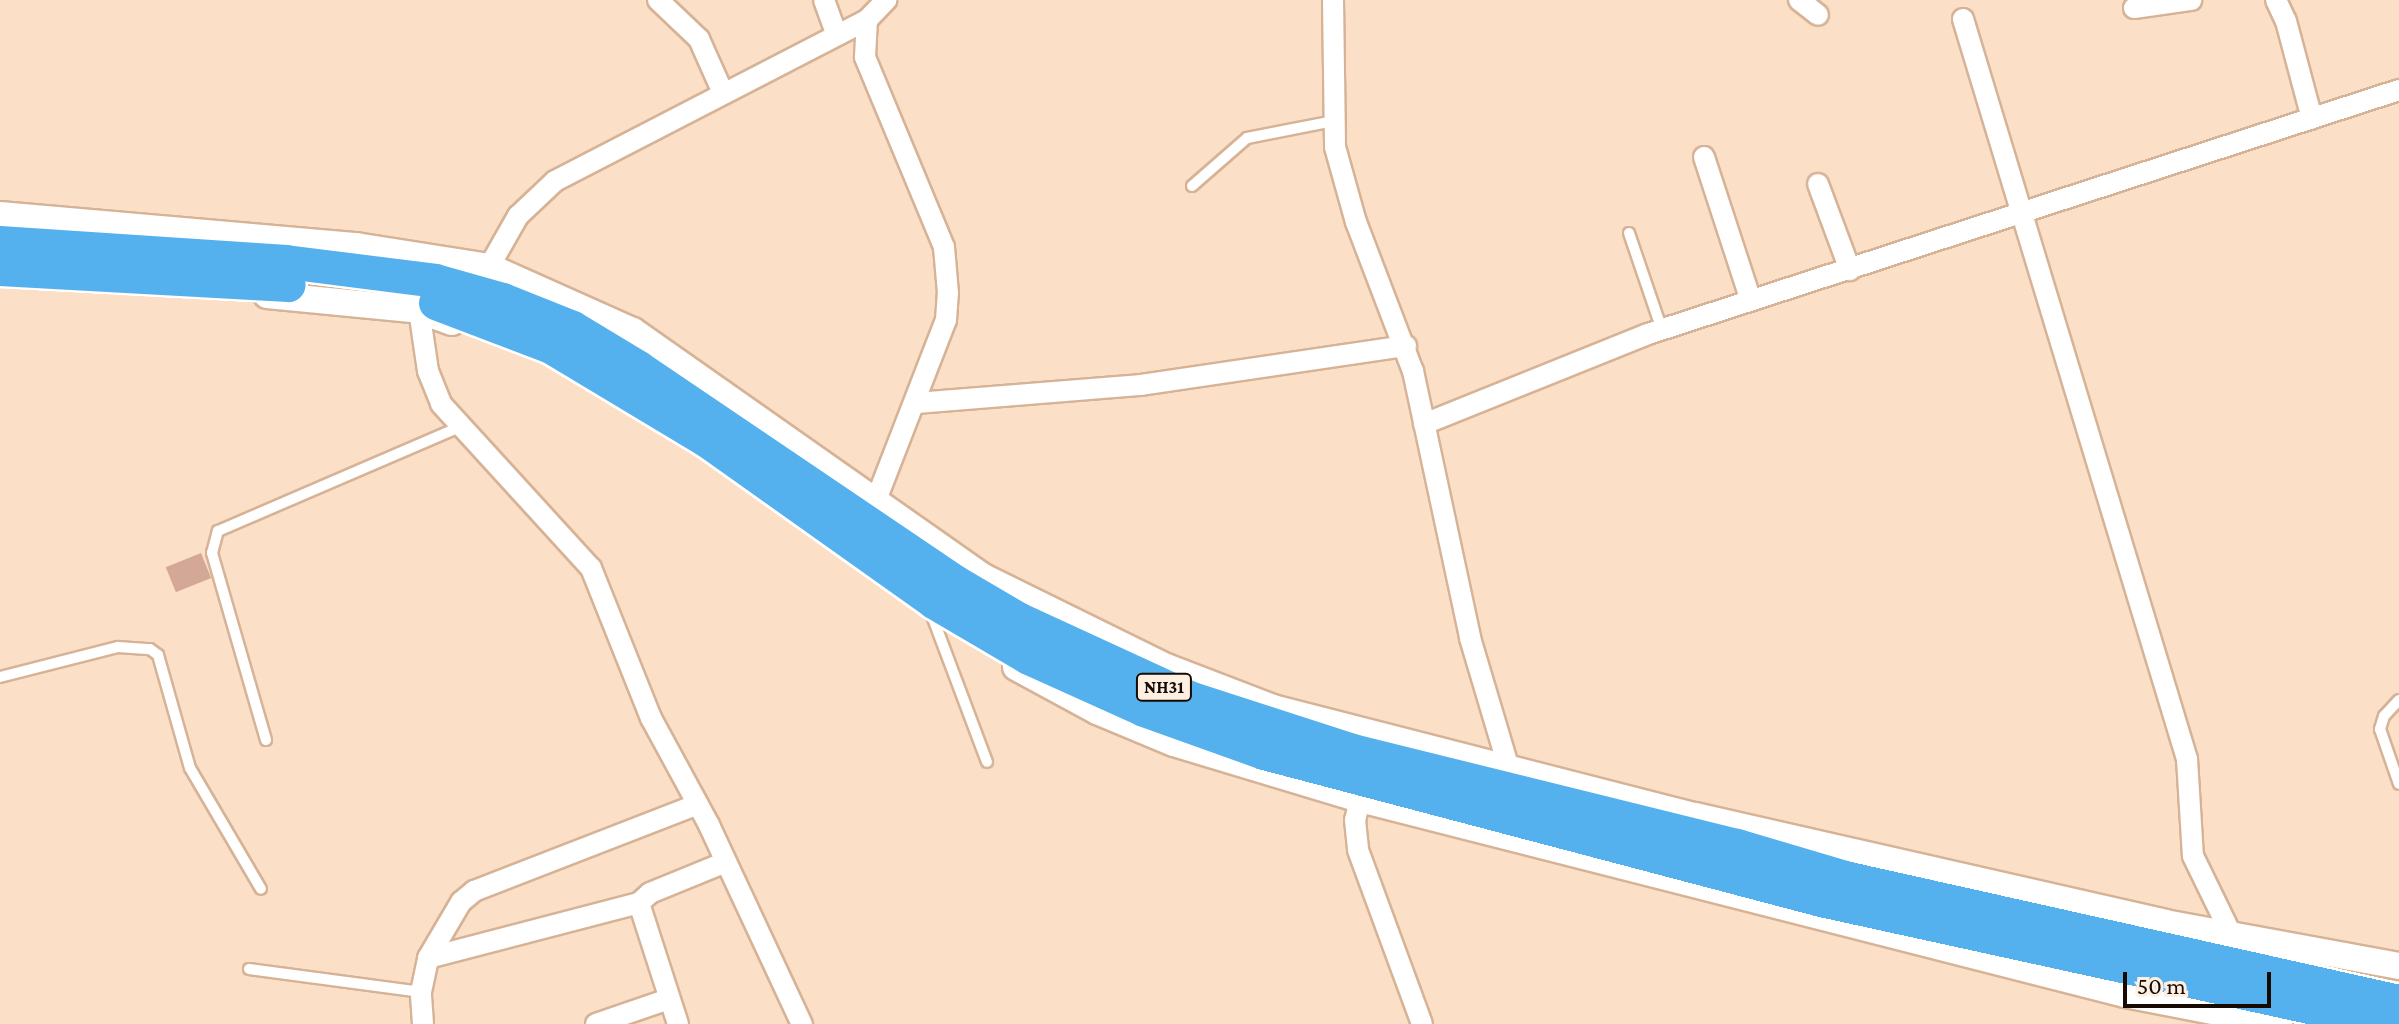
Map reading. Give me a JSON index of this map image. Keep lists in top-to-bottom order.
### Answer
{
  "streets": {
    "highway": ["NH31"]
  },
  "scale_bar": "50 m"
}
